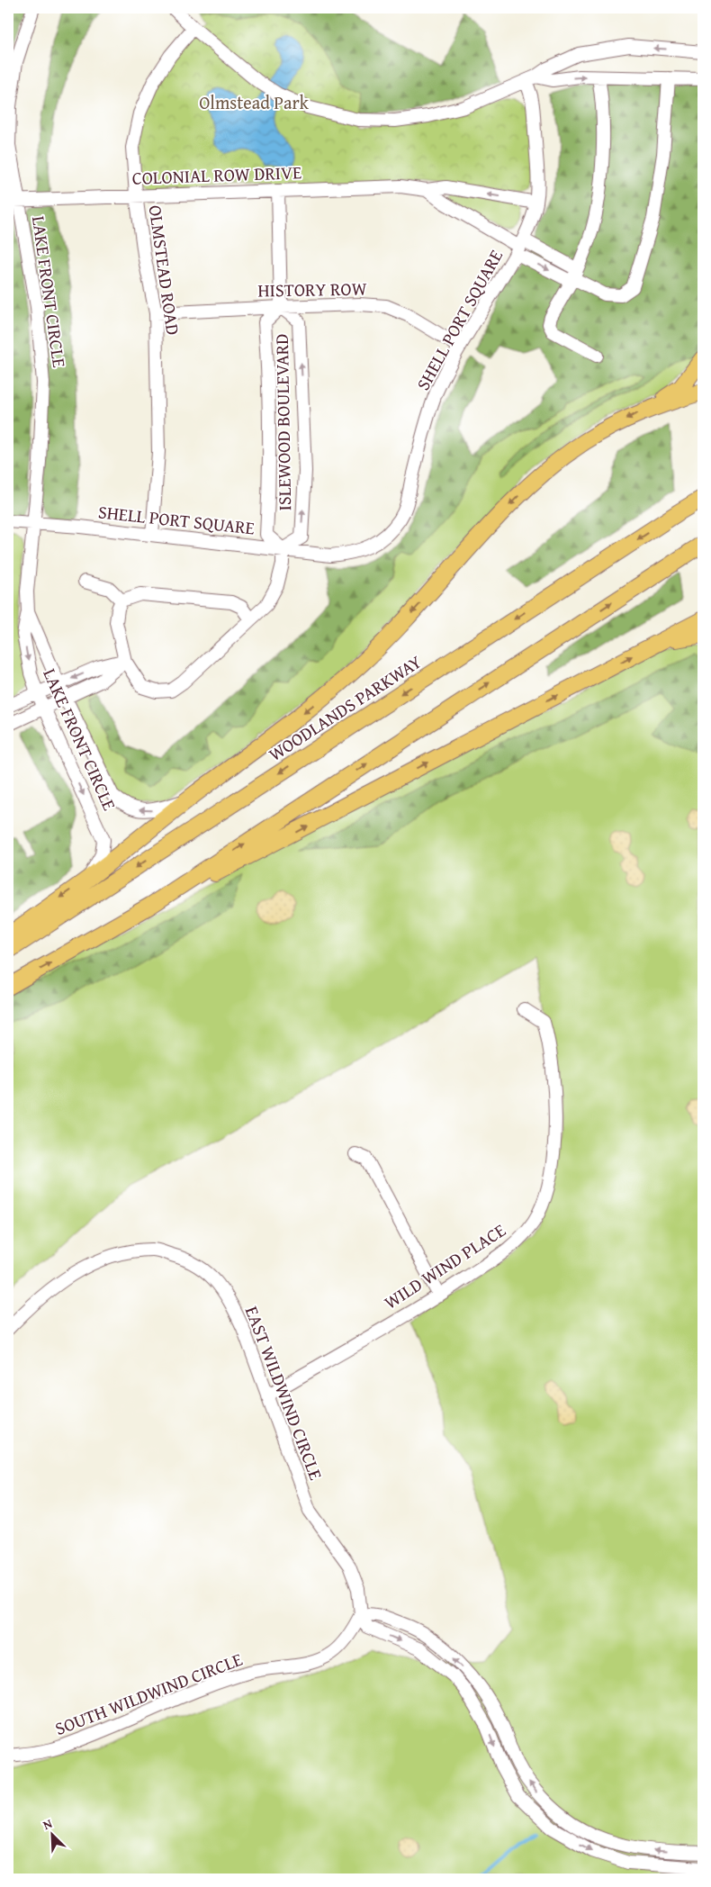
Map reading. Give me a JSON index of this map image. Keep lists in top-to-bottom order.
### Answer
{
  "streets": {
    "main road": ["WOODLANDS PARKWAY"],
    "street": [
      "COLONIAL ROW DRIVE",
      "OLMSTEAD ROAD",
      "HISTORY ROW",
      "LAKE FRONT CIRCLE",
      "SHELL PORT SQUARE",
      "ISLEWOOD BOULEVARD",
      "WILD WIND PLACE",
      "EAST WILDWIND CIRCLE",
      "SOUTH WILDWIND CIRCLE"
    ]
  },
  "crossings": [
    ["COLONIAL ROW DRIVE", "OLMSTEAD ROAD"],
    ["COLONIAL ROW DRIVE", "LAKE FRONT CIRCLE"],
    ["COLONIAL ROW DRIVE", "SHELL PORT SQUARE"],
    ["COLONIAL ROW DRIVE", "ISLEWOOD BOULEVARD"],
    ["OLMSTEAD ROAD", "HISTORY ROW"],
    ["OLMSTEAD ROAD", "SHELL PORT SQUARE"],
    ["HISTORY ROW", "SHELL PORT SQUARE"],
    ["HISTORY ROW", "ISLEWOOD BOULEVARD"],
    ["LAKE FRONT CIRCLE", "SHELL PORT SQUARE"],
    ["SHELL PORT SQUARE", "ISLEWOOD BOULEVARD"],
    ["WILD WIND PLACE", "EAST WILDWIND CIRCLE"],
    ["EAST WILDWIND CIRCLE", "SOUTH WILDWIND CIRCLE"]
  ],
  "parks": ["Olmstead Park"],
  "north": "top left"
}
